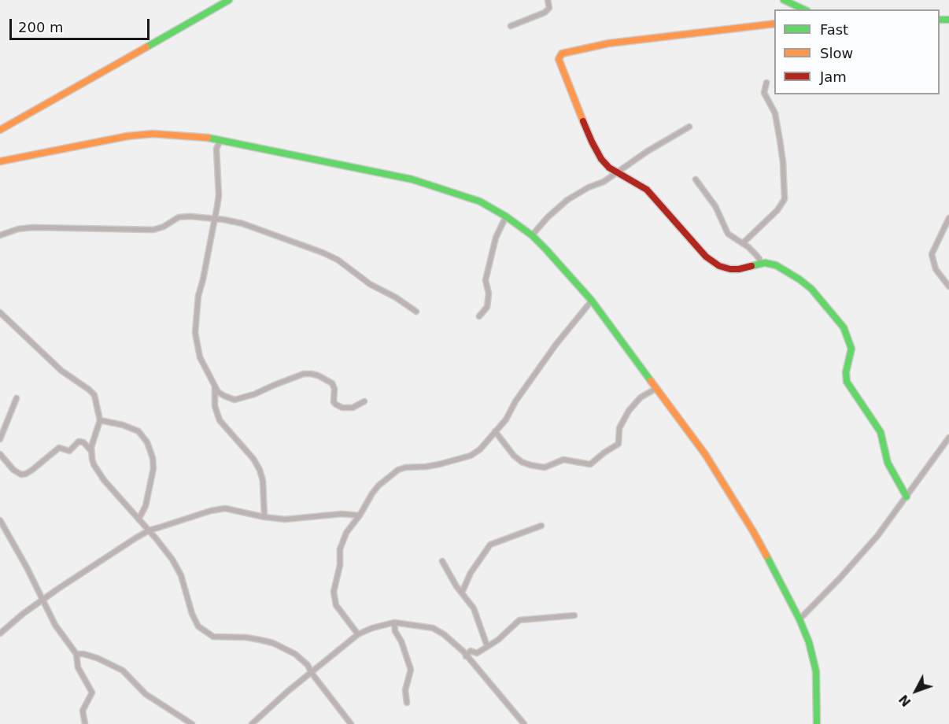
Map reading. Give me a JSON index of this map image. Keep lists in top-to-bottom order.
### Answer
{
  "legend": ["Fast", "Slow", "Jam"],
  "scale_bar": "200 m",
  "north": "bottom left"
}
